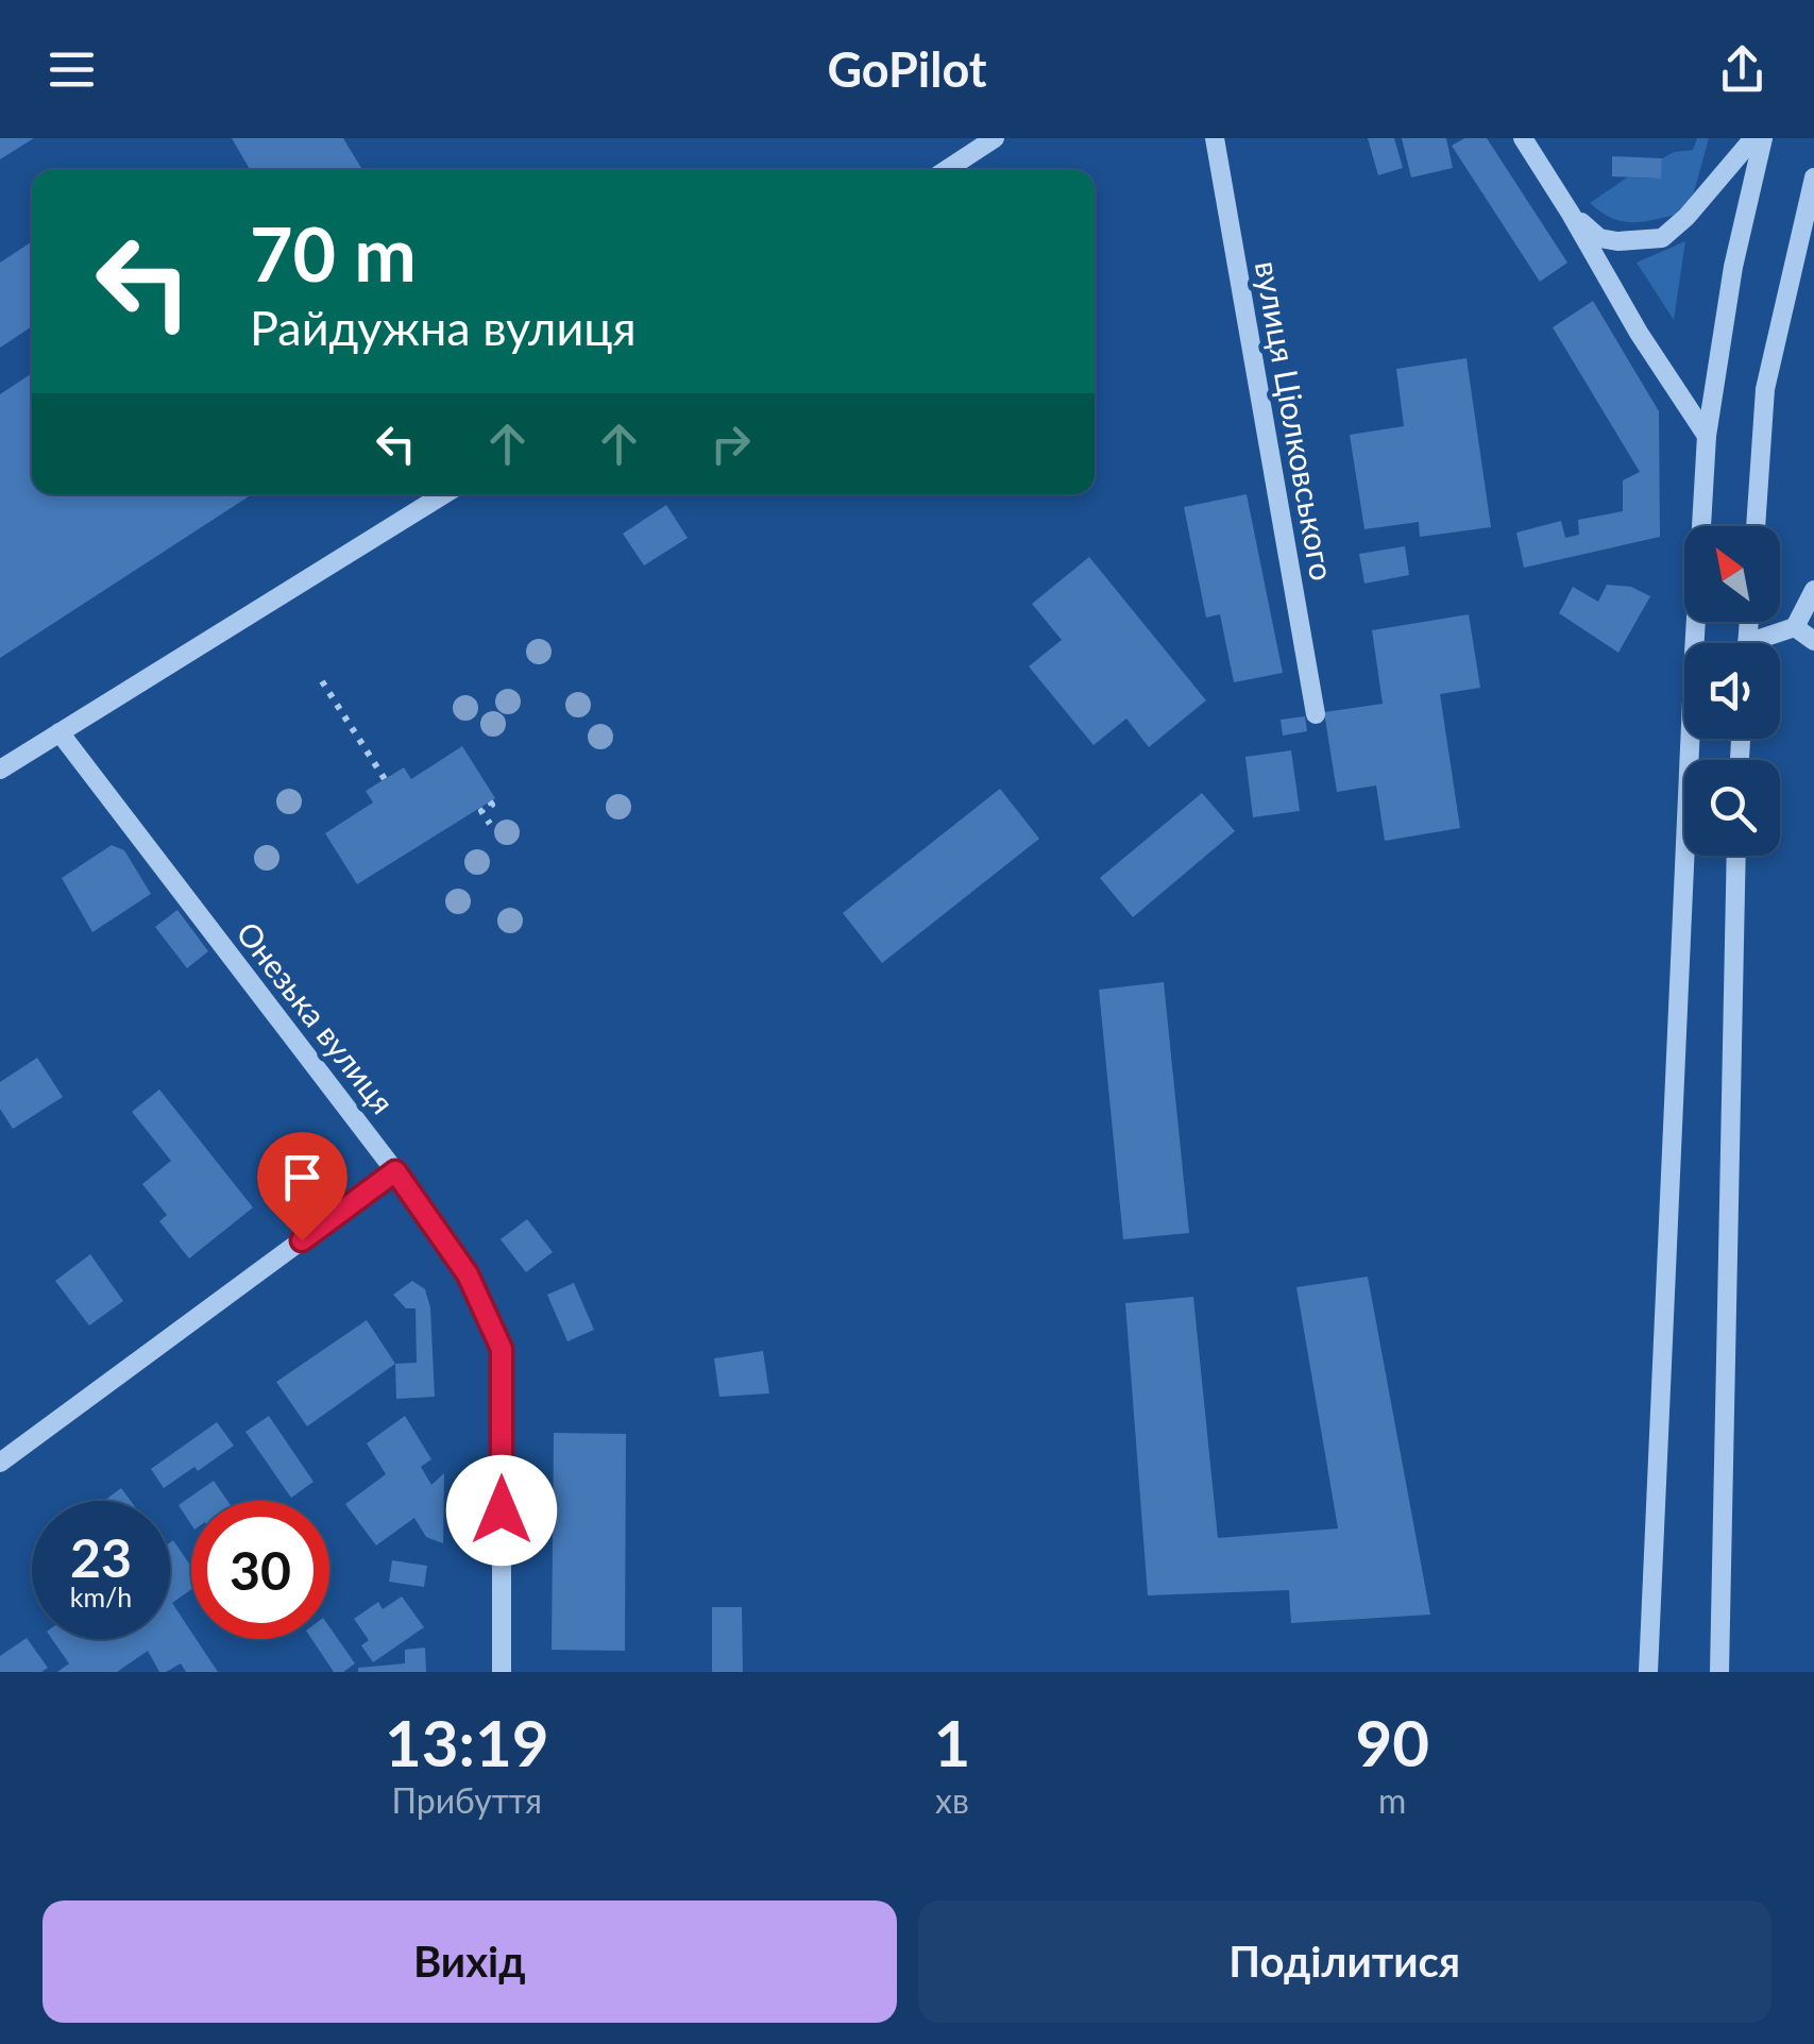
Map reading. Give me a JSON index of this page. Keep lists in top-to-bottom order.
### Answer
{
  "streets": {
    "street": ["вулиця Ціолковського", "Онезька вулиця"]
  },
  "north": "top left",
  "page": {
    "header": "GoPilot",
    "turn": ["70 m", "Райдужна вулиця"],
    "speed": "23 km/h",
    "limit": "30",
    "eta": [
      "13:19",
      "Прибуття",
      "1",
      "хв",
      "90",
      "m"
    ],
    "buttons": ["Вихід", "Поділитися"]
  }
}
